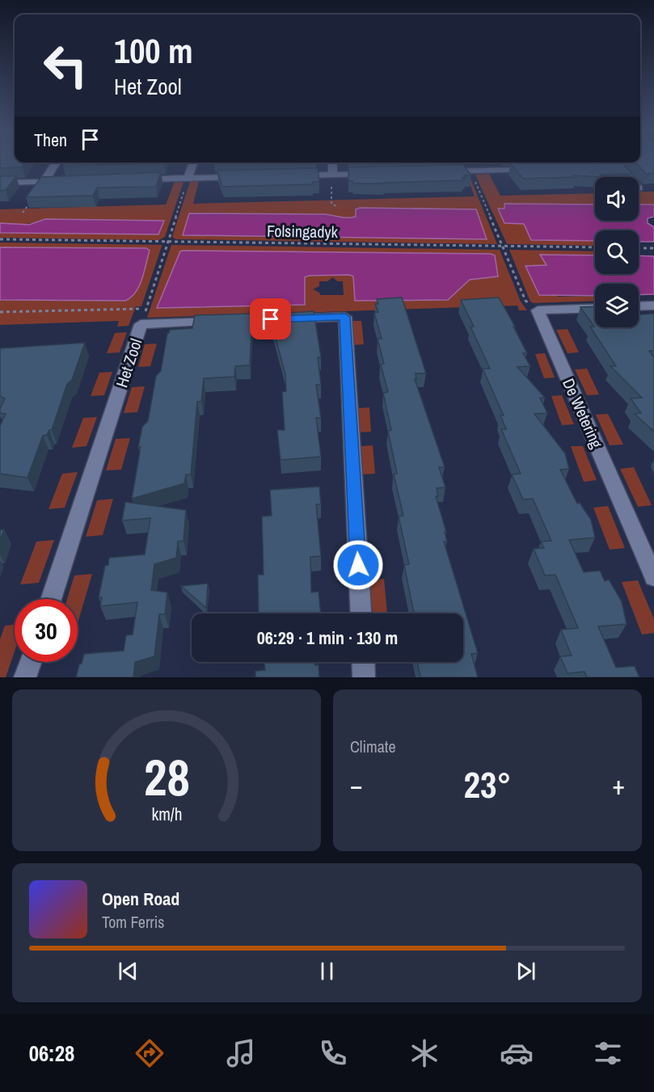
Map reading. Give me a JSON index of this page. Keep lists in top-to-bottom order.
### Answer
{
  "streets": {
    "street": ["Het Zool", "De Wetering"],
    "path": ["Folsingadyk"]
  },
  "page": {
    "turn": ["100 m", "Het Zool"],
    "then": "Then",
    "limit": "30",
    "trip": "06:29 · 1 min · 130 m",
    "tile": "Climate",
    "heat": ["−", "23°", "+"],
    "song": ["Open Road", "Tom Ferris"],
    "tabs": "06:28",
    "gauge": ["28", "km/h"]
  }
}
